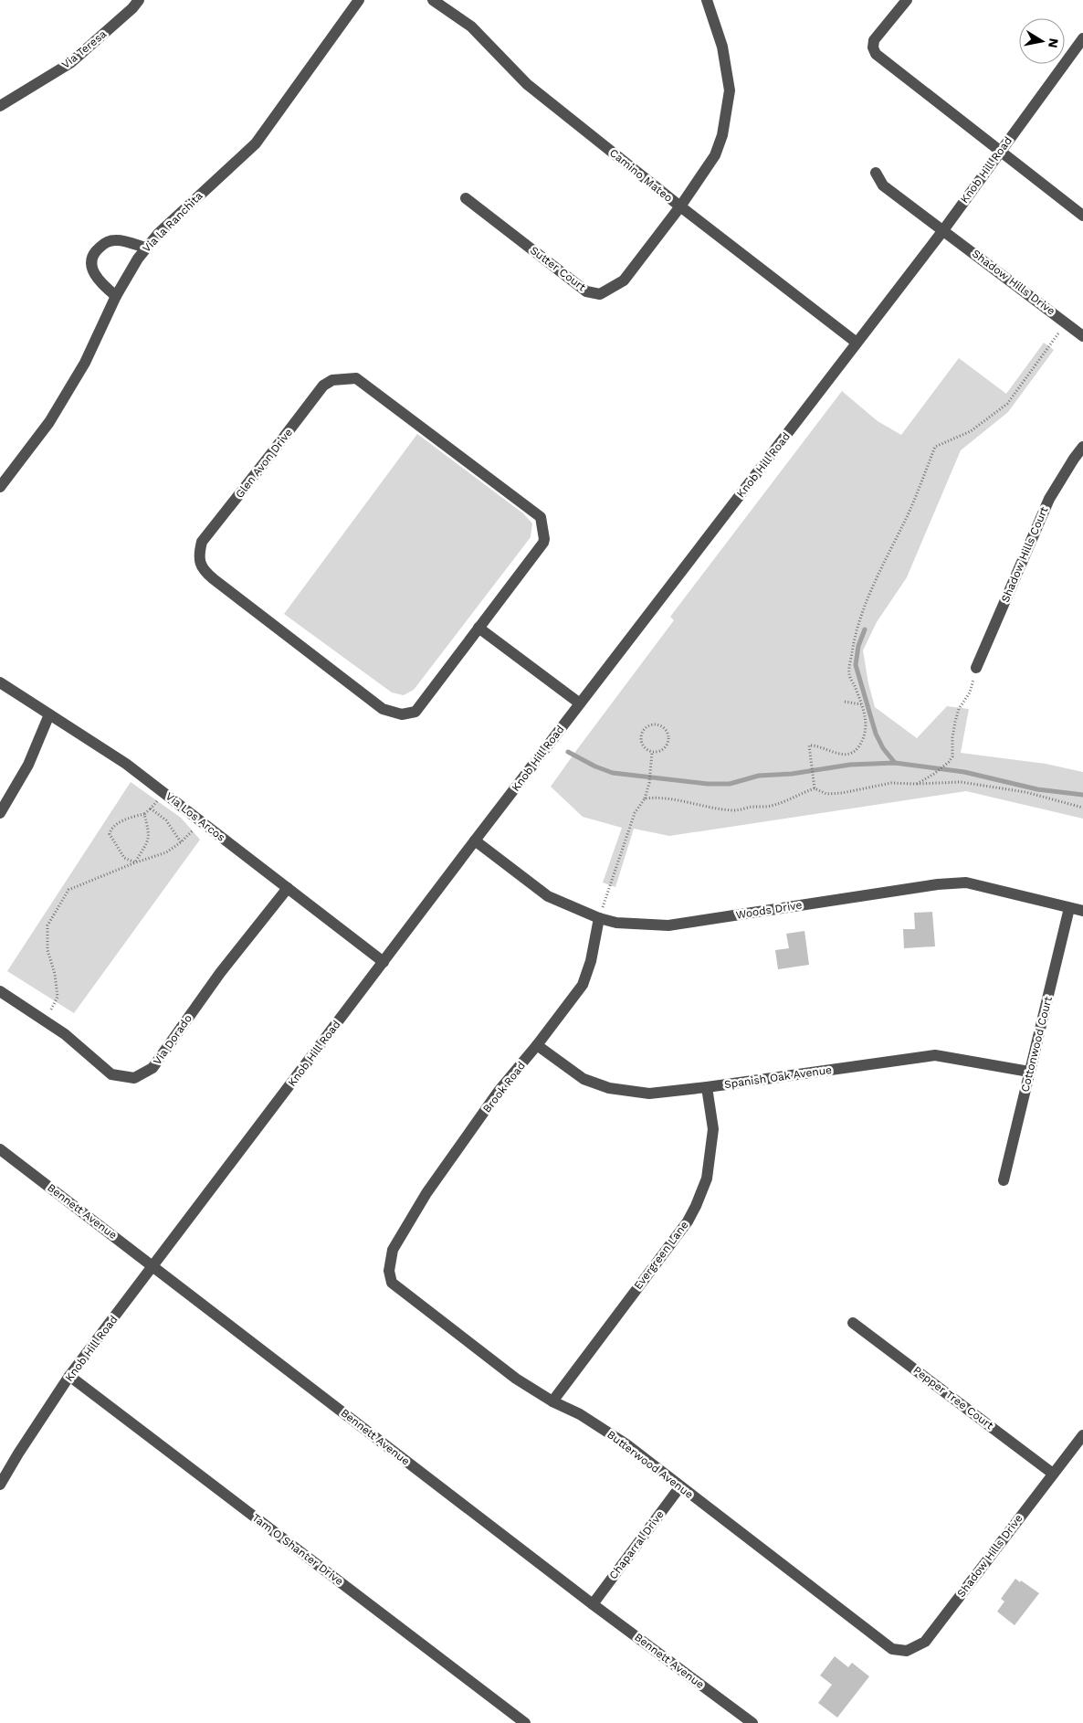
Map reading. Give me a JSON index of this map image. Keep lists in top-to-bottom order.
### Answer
{
  "streets": {
    "street": [
      "Via Teresa",
      "Knob Hill Road",
      "Camino Mateo",
      "Via la Ranchita",
      "Sutter Court",
      "Shadow Hills Drive",
      "Glen Avon Drive",
      "Shadow Hills Court",
      "Via Los Arcos",
      "Woods Drive",
      "Via Dorado",
      "Cottonwood Court",
      "Spanish Oak Avenue",
      "Brook Road",
      "Bennett Avenue",
      "Evergreen Lane",
      "Pepper Tree Court",
      "Butterwood Avenue",
      "Chaparral Drive",
      "Tam O Shanter Drive"
    ]
  },
  "crossings": [
    ["Knob Hill Road", "Camino Mateo"],
    ["Knob Hill Road", "Shadow Hills Drive"],
    ["Knob Hill Road", "Via Los Arcos"],
    ["Knob Hill Road", "Woods Drive"],
    ["Knob Hill Road", "Bennett Avenue"],
    ["Knob Hill Road", "Tam O Shanter Drive"],
    ["Camino Mateo", "Sutter Court"],
    ["Shadow Hills Drive", "Pepper Tree Court"],
    ["Shadow Hills Drive", "Butterwood Avenue"],
    ["Via Los Arcos", "Via Dorado"],
    ["Woods Drive", "Cottonwood Court"],
    ["Woods Drive", "Brook Road"],
    ["Cottonwood Court", "Spanish Oak Avenue"],
    ["Spanish Oak Avenue", "Brook Road"],
    ["Spanish Oak Avenue", "Evergreen Lane"],
    ["Brook Road", "Butterwood Avenue"],
    ["Bennett Avenue", "Chaparral Drive"],
    ["Evergreen Lane", "Butterwood Avenue"],
    ["Butterwood Avenue", "Chaparral Drive"]
  ],
  "north": "right"
}
